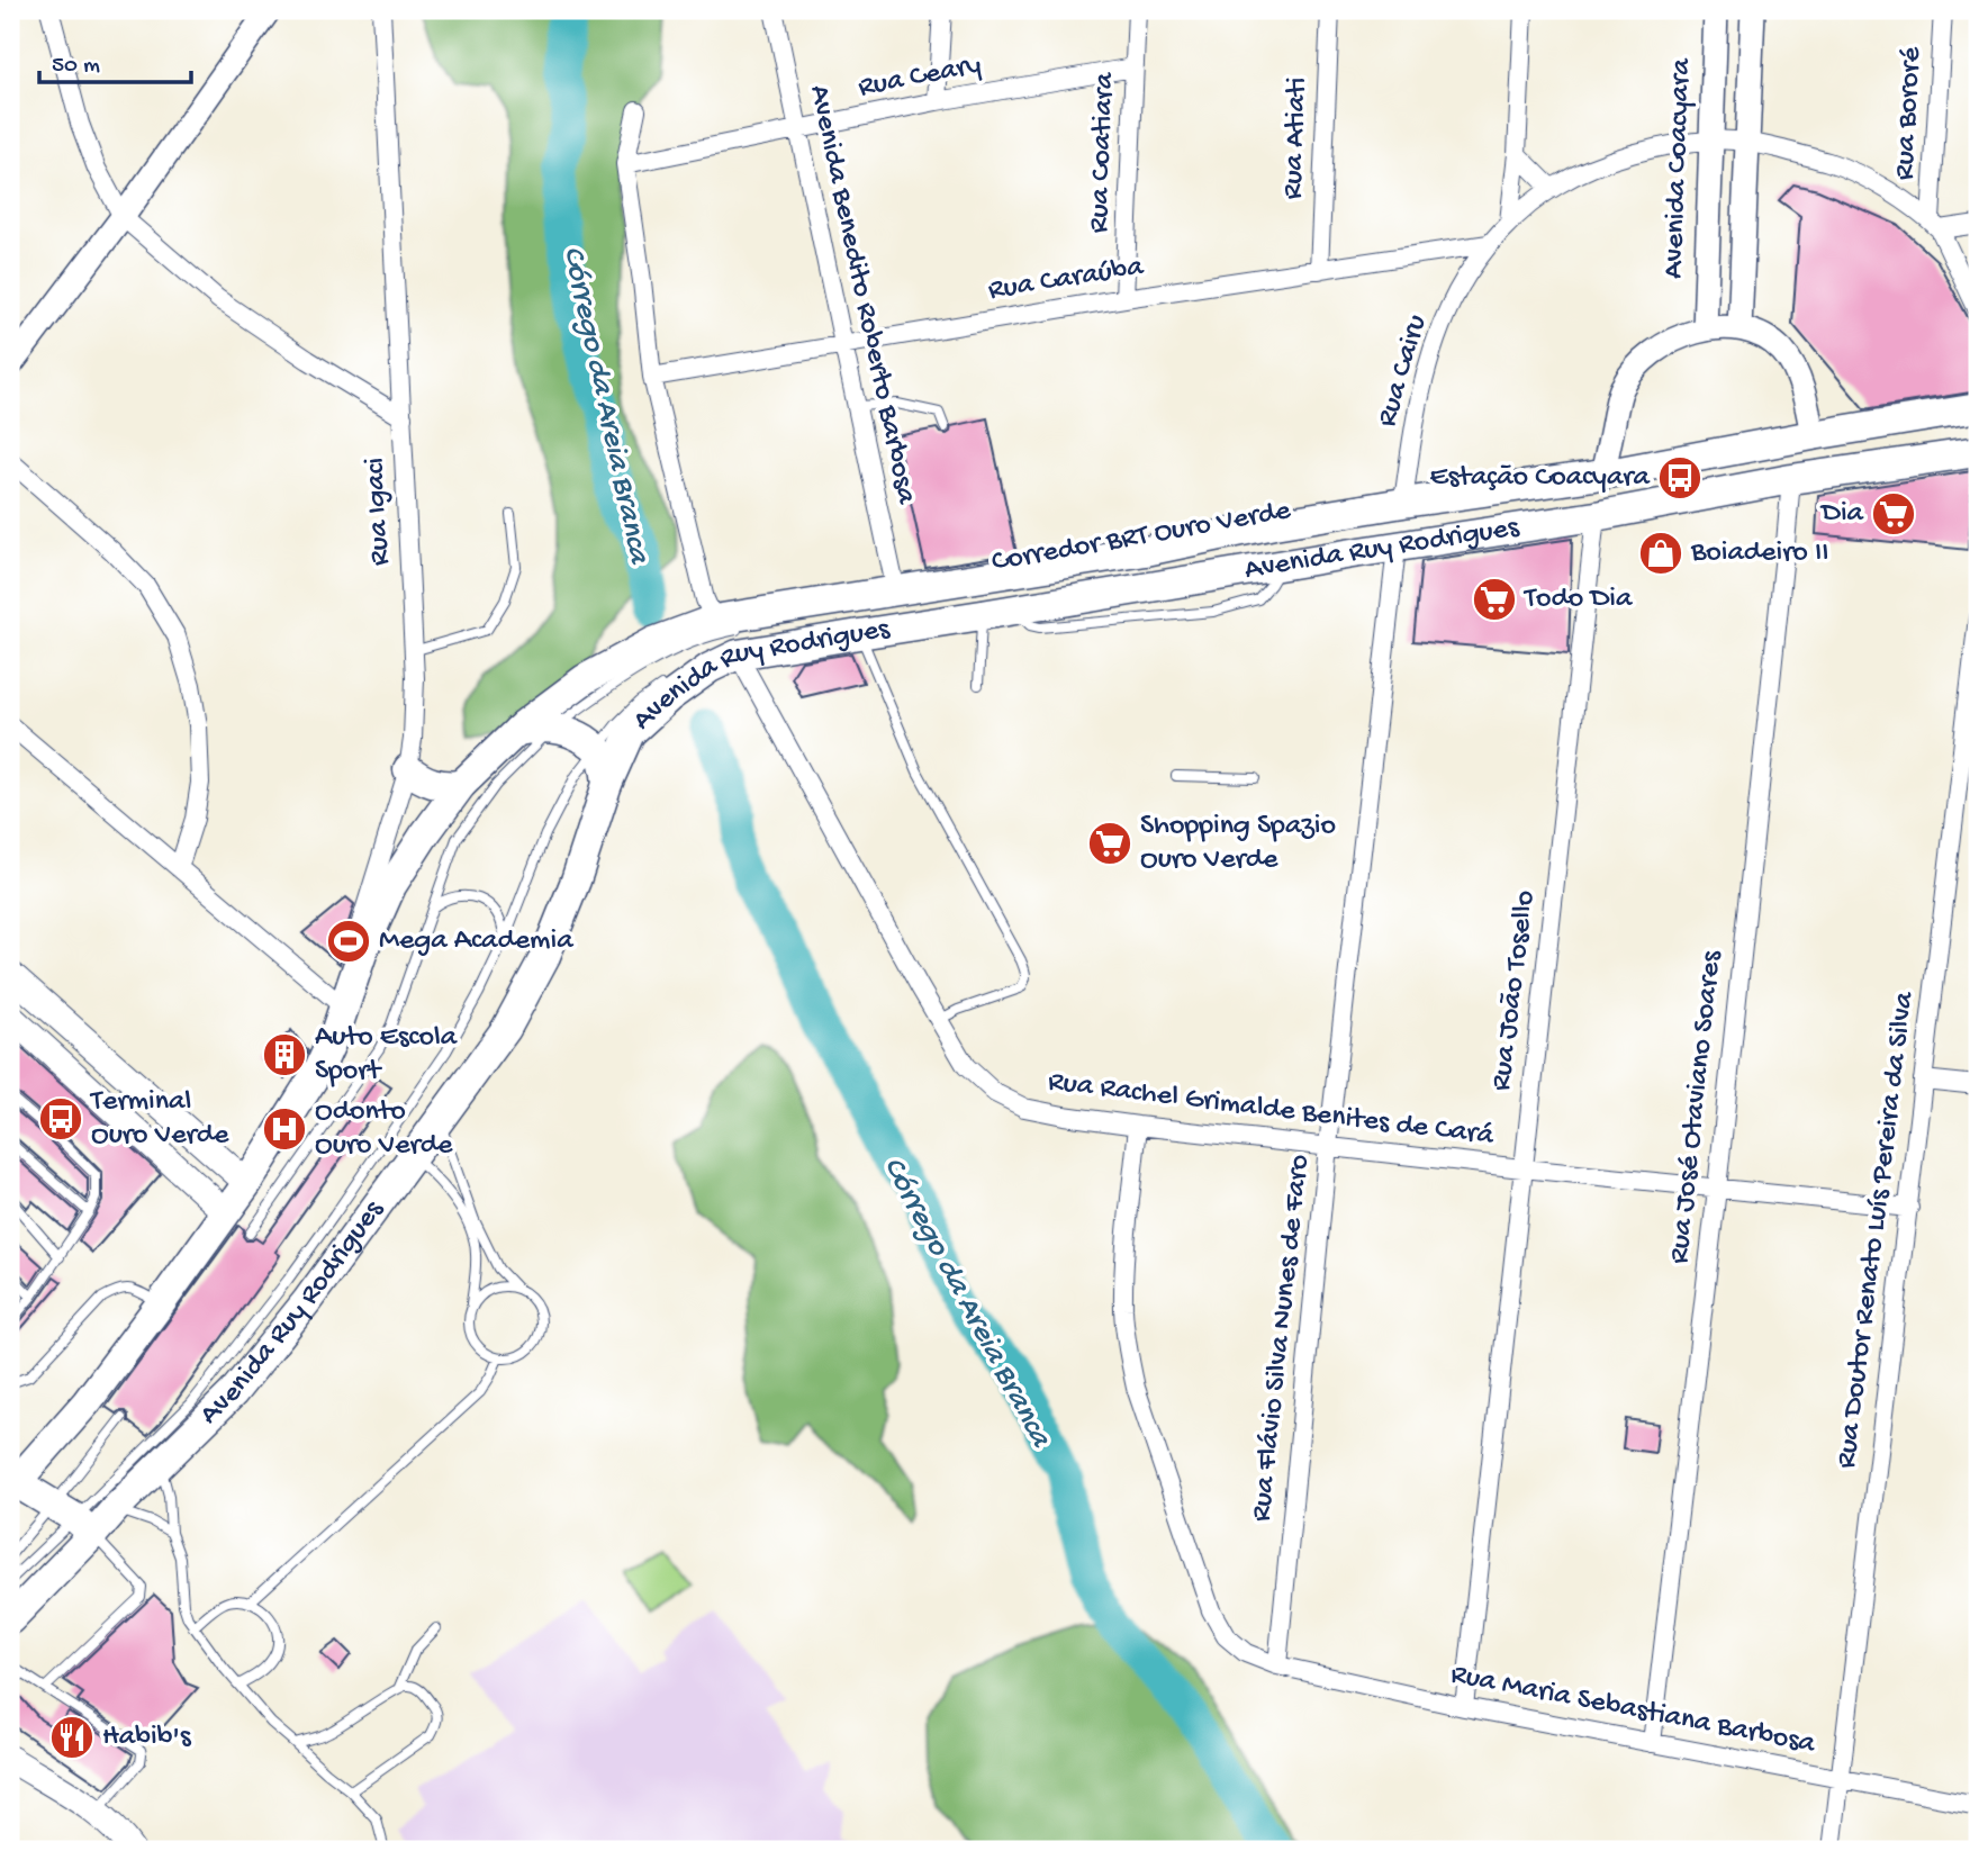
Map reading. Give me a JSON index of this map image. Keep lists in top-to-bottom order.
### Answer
{
  "streets": {
    "main road": ["Avenida Ruy Rodrigues"],
    "street": [
      "Rua Ceary",
      "Rua Bororé",
      "Rua Atiati",
      "Rua Coatiara",
      "Avenida Coacyara",
      "Rua Caraúba",
      "Avenida Benedito Roberto Barbosa",
      "Rua Cairu",
      "Rua Igaci",
      "Rua João Tosello",
      "Rua José Otaviano Soares",
      "Rua Rachel Grimalde Benites de Cará",
      "Rua Doutor Renato Luís Pereira da Silva",
      "Rua Flávio Silva Nunes de Faro",
      "Rua Maria Sebastiana Barbosa"
    ],
    "lane": ["Corredor BRT Ouro Verde"]
  },
  "crossings": [
    ["Rua Ceary", "Rua Coatiara"],
    ["Rua Ceary", "Avenida Benedito Roberto Barbosa"],
    ["Rua Ceary", "Rua Rachel Grimalde Benites de Cará"],
    ["Rua Bororé", "Rua Cairu"],
    ["Rua Atiati", "Rua Caraúba"],
    ["Rua Coatiara", "Rua Caraúba"],
    ["Avenida Coacyara", "Rua Cairu"],
    ["Rua Caraúba", "Avenida Benedito Roberto Barbosa"],
    ["Rua Caraúba", "Rua Cairu"],
    ["Rua Caraúba", "Rua Rachel Grimalde Benites de Cará"],
    ["Avenida Benedito Roberto Barbosa", "Avenida Ruy Rodrigues"],
    ["Rua Cairu", "Avenida Ruy Rodrigues"],
    ["Rua Igaci", "Avenida Ruy Rodrigues"],
    ["Avenida Ruy Rodrigues", "Rua João Tosello"],
    ["Avenida Ruy Rodrigues", "Rua José Otaviano Soares"],
    ["Avenida Ruy Rodrigues", "Rua Rachel Grimalde Benites de Cará"],
    ["Avenida Ruy Rodrigues", "Rua Flávio Silva Nunes de Faro"],
    ["Rua João Tosello", "Rua Rachel Grimalde Benites de Cará"],
    ["Rua João Tosello", "Rua Maria Sebastiana Barbosa"],
    ["Rua José Otaviano Soares", "Rua Rachel Grimalde Benites de Cará"],
    ["Rua José Otaviano Soares", "Rua Maria Sebastiana Barbosa"],
    ["Rua Rachel Grimalde Benites de Cará", "Rua Doutor Renato Luís Pereira da Silva"],
    ["Rua Rachel Grimalde Benites de Cará", "Rua Flávio Silva Nunes de Faro"],
    ["Rua Rachel Grimalde Benites de Cará", "Rua Maria Sebastiana Barbosa"],
    ["Rua Doutor Renato Luís Pereira da Silva", "Rua Maria Sebastiana Barbosa"],
    ["Rua Flávio Silva Nunes de Faro", "Rua Maria Sebastiana Barbosa"]
  ],
  "water": ["Córrego da Areia Branca"],
  "places": {
    "bus stop": ["Estação Coacyara", "Terminal Ouro Verde"],
    "supermarket": ["Dia", "Todo Dia", "Shopping Spazio Ouro Verde"],
    "shop": ["Boiadeiro II"],
    "sports": ["Mega Academia"],
    "building": ["Auto Escola Sport"],
    "hospital": ["Odonto Ouro Verde"],
    "restaurant": ["Habib's"]
  },
  "scale_bar": "50 m"
}
